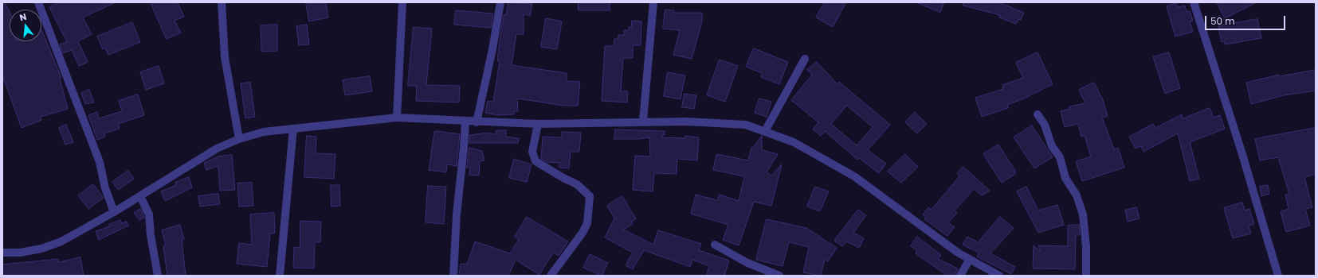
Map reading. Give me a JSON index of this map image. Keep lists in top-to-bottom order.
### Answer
{
  "scale_bar": "50 m",
  "north": "top"
}
